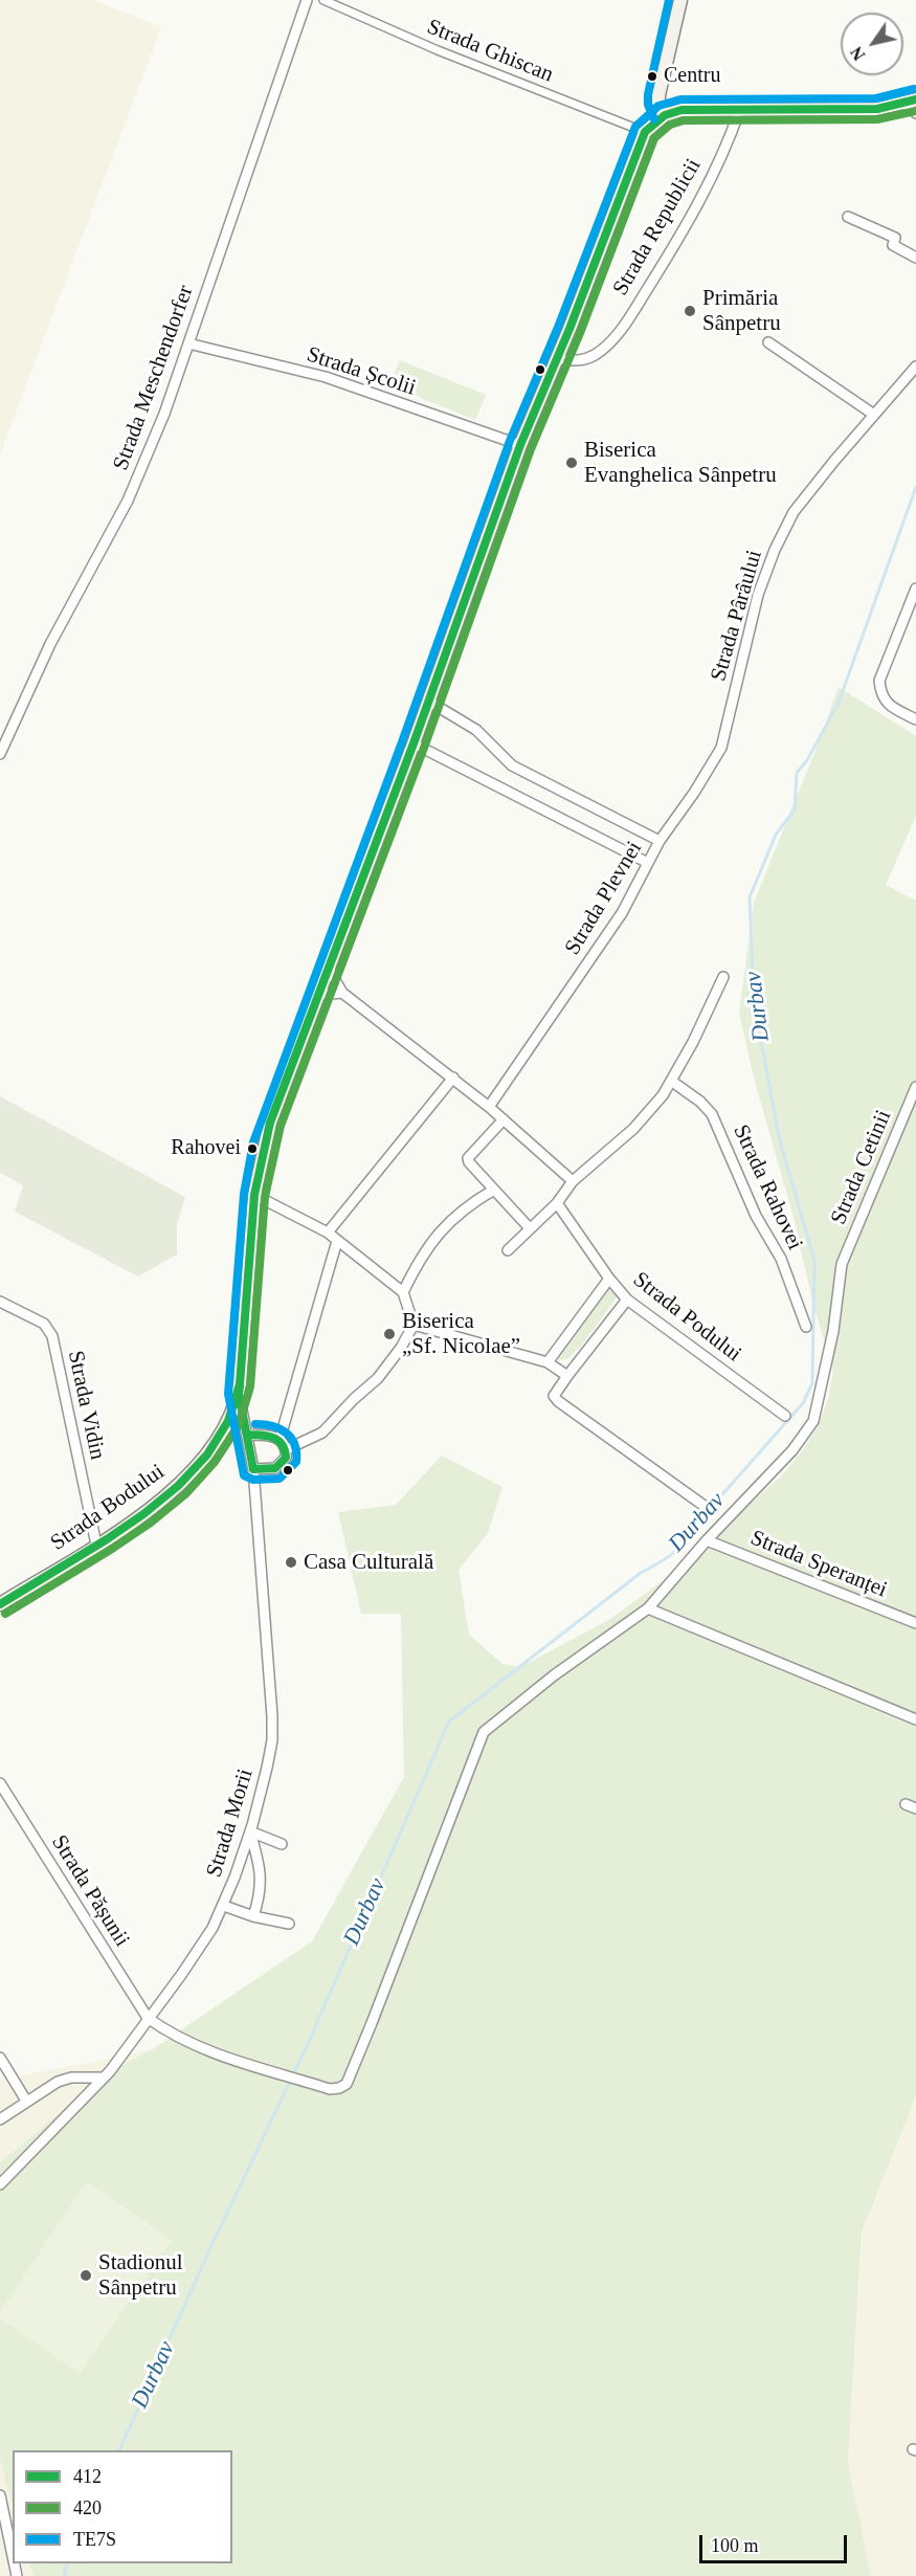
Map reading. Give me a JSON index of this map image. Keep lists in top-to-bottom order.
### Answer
{
  "streets": {
    "main road": ["Strada Republicii", "Strada Bodului"],
    "street": [
      "Strada Ghiscan",
      "Strada Școlii",
      "Strada Meschendorfer",
      "Strada Pârâului",
      "Strada Plevnei",
      "Strada Cetinii",
      "Strada Rahovei",
      "Strada Podului",
      "Strada Vidin",
      "Strada Speranței",
      "Strada Morii",
      "Strada Pășunii"
    ]
  },
  "crossings": [
    ["Strada Ghiscan", "Strada Republicii"],
    ["Strada Republicii", "Strada Școlii"],
    ["Strada Republicii", "Strada Plevnei"],
    ["Strada Republicii", "Strada Bodului"],
    ["Strada Republicii", "Strada Morii"],
    ["Strada Școlii", "Strada Meschendorfer"],
    ["Strada Pârâului", "Strada Plevnei"],
    ["Strada Cetinii", "Strada Speranței"],
    ["Strada Cetinii", "Strada Morii"],
    ["Strada Cetinii", "Strada Pășunii"],
    ["Strada Vidin", "Strada Bodului"],
    ["Strada Bodului", "Strada Morii"],
    ["Strada Morii", "Strada Pășunii"]
  ],
  "water": ["Durbav"],
  "places": [
    "Centru",
    "Primăria Sânpetru",
    "Biserica Evanghelica Sânpetru",
    "Rahovei",
    "Biserica „Sf. Nicolae”",
    "Casa Culturală",
    "Stadionul Sânpetru"
  ],
  "lines": ["transit line TE7S", "transit line 412", "transit line 420"],
  "legend": ["412", "420", "TE7S"],
  "scale_bar": "100 m",
  "north": "bottom left"
}
